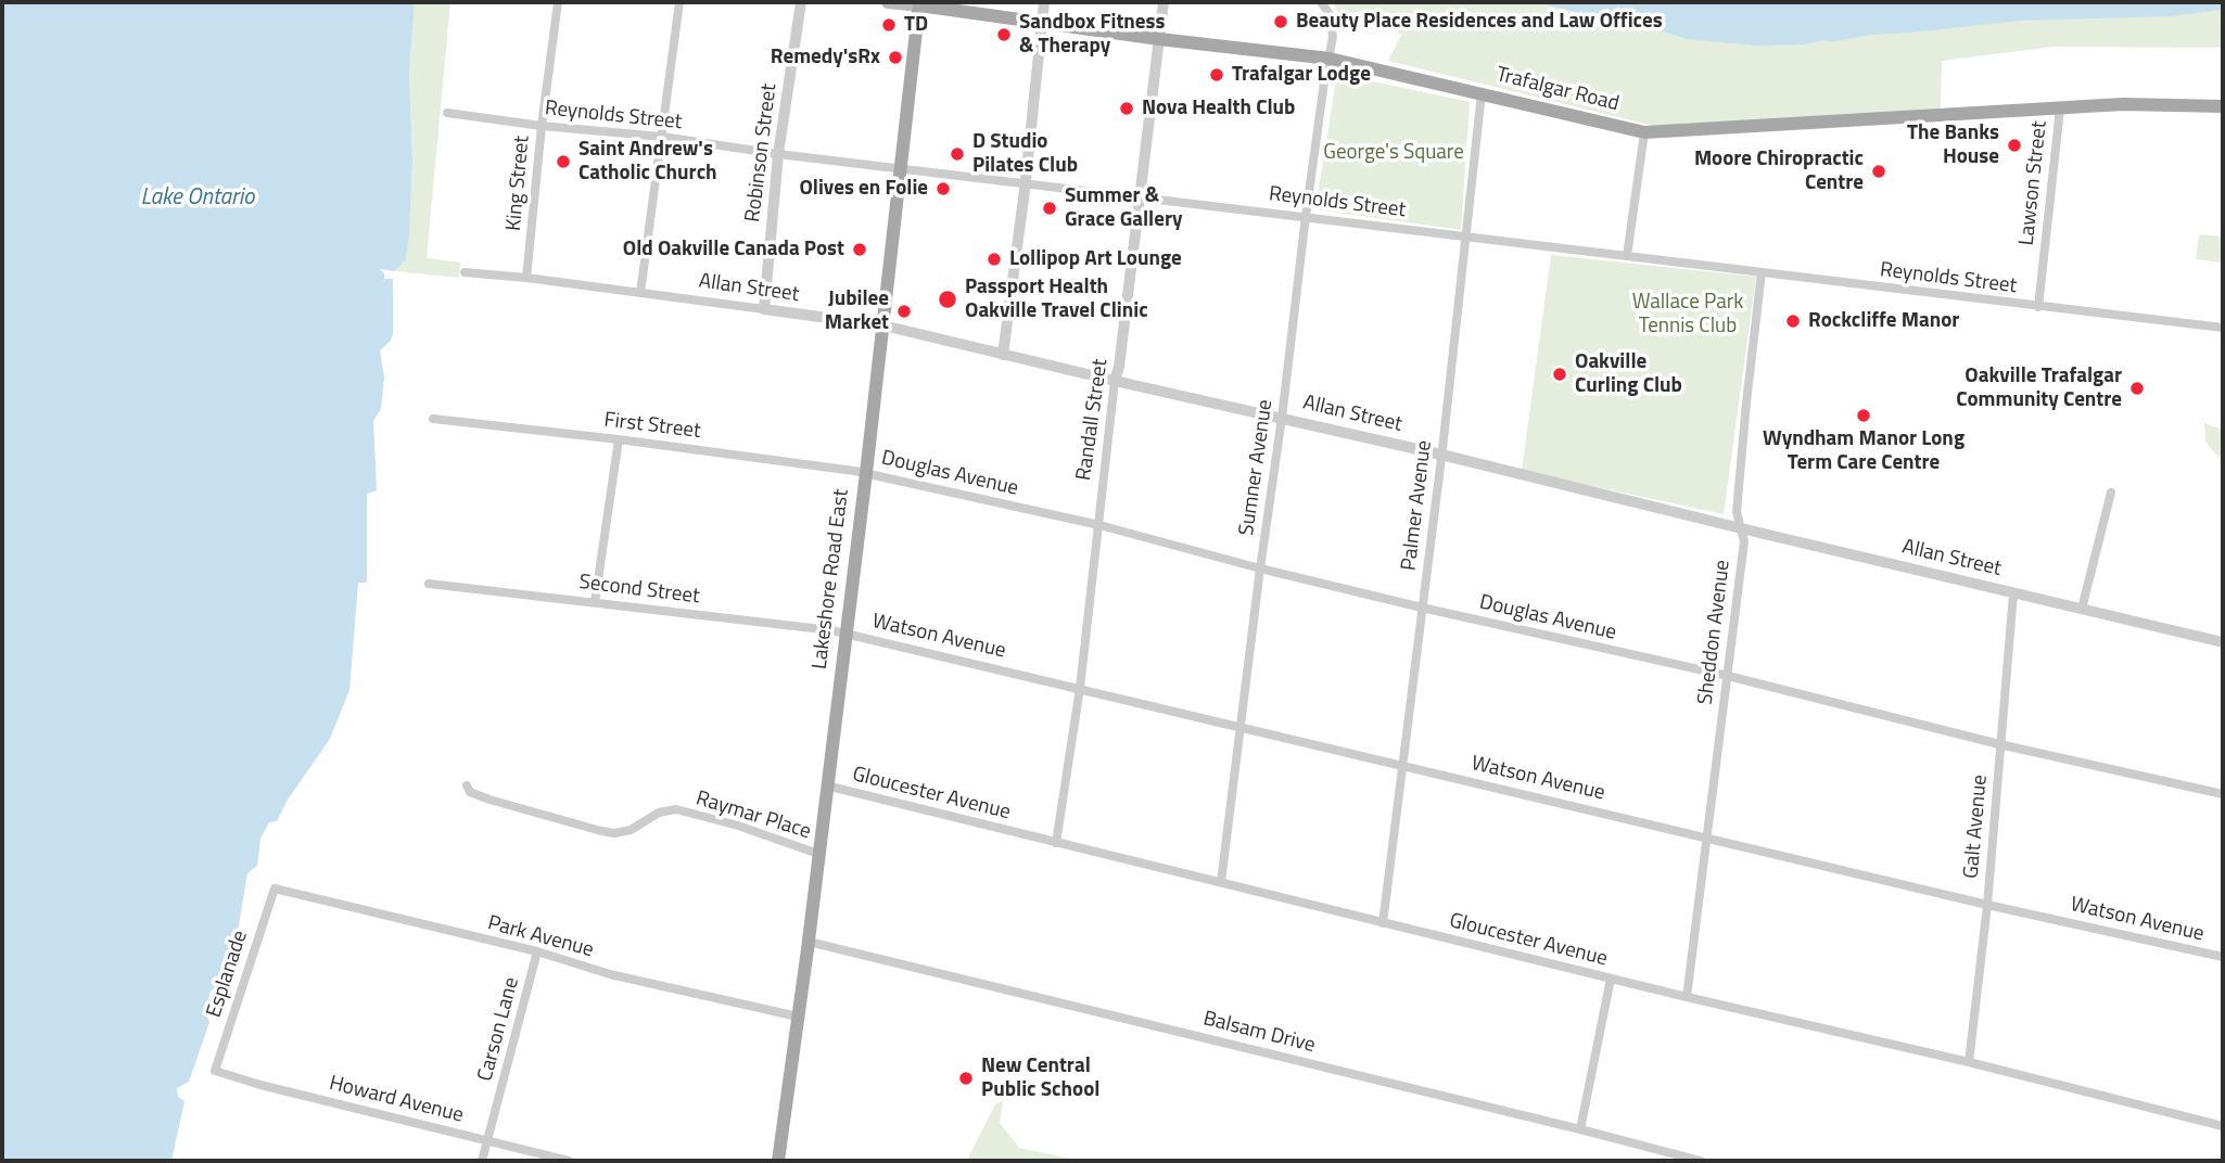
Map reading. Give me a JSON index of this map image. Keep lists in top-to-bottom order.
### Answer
{
  "streets": {
    "main road": ["Trafalgar Road", "Lakeshore Road East"],
    "street": [
      "Reynolds Street",
      "Robinson Street",
      "King Street",
      "Lawson Street",
      "Allan Street",
      "Randall Street",
      "First Street",
      "Sumner Avenue",
      "Douglas Avenue",
      "Palmer Avenue",
      "Second Street",
      "Sheddon Avenue",
      "Watson Avenue",
      "Gloucester Avenue",
      "Raymar Place",
      "Galt Avenue",
      "Park Avenue",
      "Esplanade",
      "Carson Lane",
      "Balsam Drive",
      "Howard Avenue"
    ]
  },
  "crossings": [
    ["Trafalgar Road", "Lawson Street"],
    ["Trafalgar Road", "Randall Street"],
    ["Trafalgar Road", "Sumner Avenue"],
    ["Trafalgar Road", "Palmer Avenue"],
    ["Trafalgar Road", "Lakeshore Road East"],
    ["Reynolds Street", "Robinson Street"],
    ["Reynolds Street", "King Street"],
    ["Reynolds Street", "Lawson Street"],
    ["Reynolds Street", "Randall Street"],
    ["Reynolds Street", "Sumner Avenue"],
    ["Reynolds Street", "Palmer Avenue"],
    ["Reynolds Street", "Lakeshore Road East"],
    ["Reynolds Street", "Sheddon Avenue"],
    ["Robinson Street", "Allan Street"],
    ["King Street", "Allan Street"],
    ["Allan Street", "Randall Street"],
    ["Allan Street", "Sumner Avenue"],
    ["Allan Street", "Palmer Avenue"],
    ["Allan Street", "Lakeshore Road East"],
    ["Allan Street", "Sheddon Avenue"],
    ["Allan Street", "Galt Avenue"],
    ["Randall Street", "Douglas Avenue"],
    ["Randall Street", "Watson Avenue"],
    ["Randall Street", "Gloucester Avenue"],
    ["First Street", "Douglas Avenue"],
    ["First Street", "Lakeshore Road East"],
    ["Sumner Avenue", "Douglas Avenue"],
    ["Sumner Avenue", "Watson Avenue"],
    ["Sumner Avenue", "Gloucester Avenue"],
    ["Douglas Avenue", "Palmer Avenue"],
    ["Douglas Avenue", "Lakeshore Road East"],
    ["Douglas Avenue", "Sheddon Avenue"],
    ["Douglas Avenue", "Galt Avenue"],
    ["Palmer Avenue", "Watson Avenue"],
    ["Palmer Avenue", "Gloucester Avenue"],
    ["Lakeshore Road East", "Second Street"],
    ["Lakeshore Road East", "Watson Avenue"],
    ["Lakeshore Road East", "Gloucester Avenue"],
    ["Lakeshore Road East", "Raymar Place"],
    ["Lakeshore Road East", "Park Avenue"],
    ["Lakeshore Road East", "Balsam Drive"],
    ["Second Street", "Watson Avenue"],
    ["Sheddon Avenue", "Watson Avenue"],
    ["Sheddon Avenue", "Gloucester Avenue"],
    ["Watson Avenue", "Galt Avenue"],
    ["Gloucester Avenue", "Galt Avenue"],
    ["Park Avenue", "Esplanade"],
    ["Park Avenue", "Carson Lane"],
    ["Esplanade", "Howard Avenue"],
    ["Carson Lane", "Howard Avenue"]
  ],
  "water": ["Lake Ontario"],
  "parks": ["George's Square", "Wallace Park Tennis Club"],
  "places": [
    "Beauty Place Residences and Law Offices",
    "TD",
    "Sandbox Fitness & Therapy",
    "Remedy'sRx",
    "Trafalgar Lodge",
    "Nova Health Club",
    "The Banks House",
    "D Studio Pilates Club",
    "Saint Andrew's Catholic Church",
    "Moore Chiropractic Centre",
    "Olives en Folie",
    "Summer & Grace Gallery",
    "Old Oakville Canada Post",
    "Lollipop Art Lounge",
    "Passport Health Oakville Travel Clinic",
    "Jubilee Market",
    "Rockcliffe Manor",
    "Oakville Curling Club",
    "Oakville Trafalgar Community Centre",
    "Wyndham Manor Long Term Care Centre",
    "New Central Public School"
  ]
}
